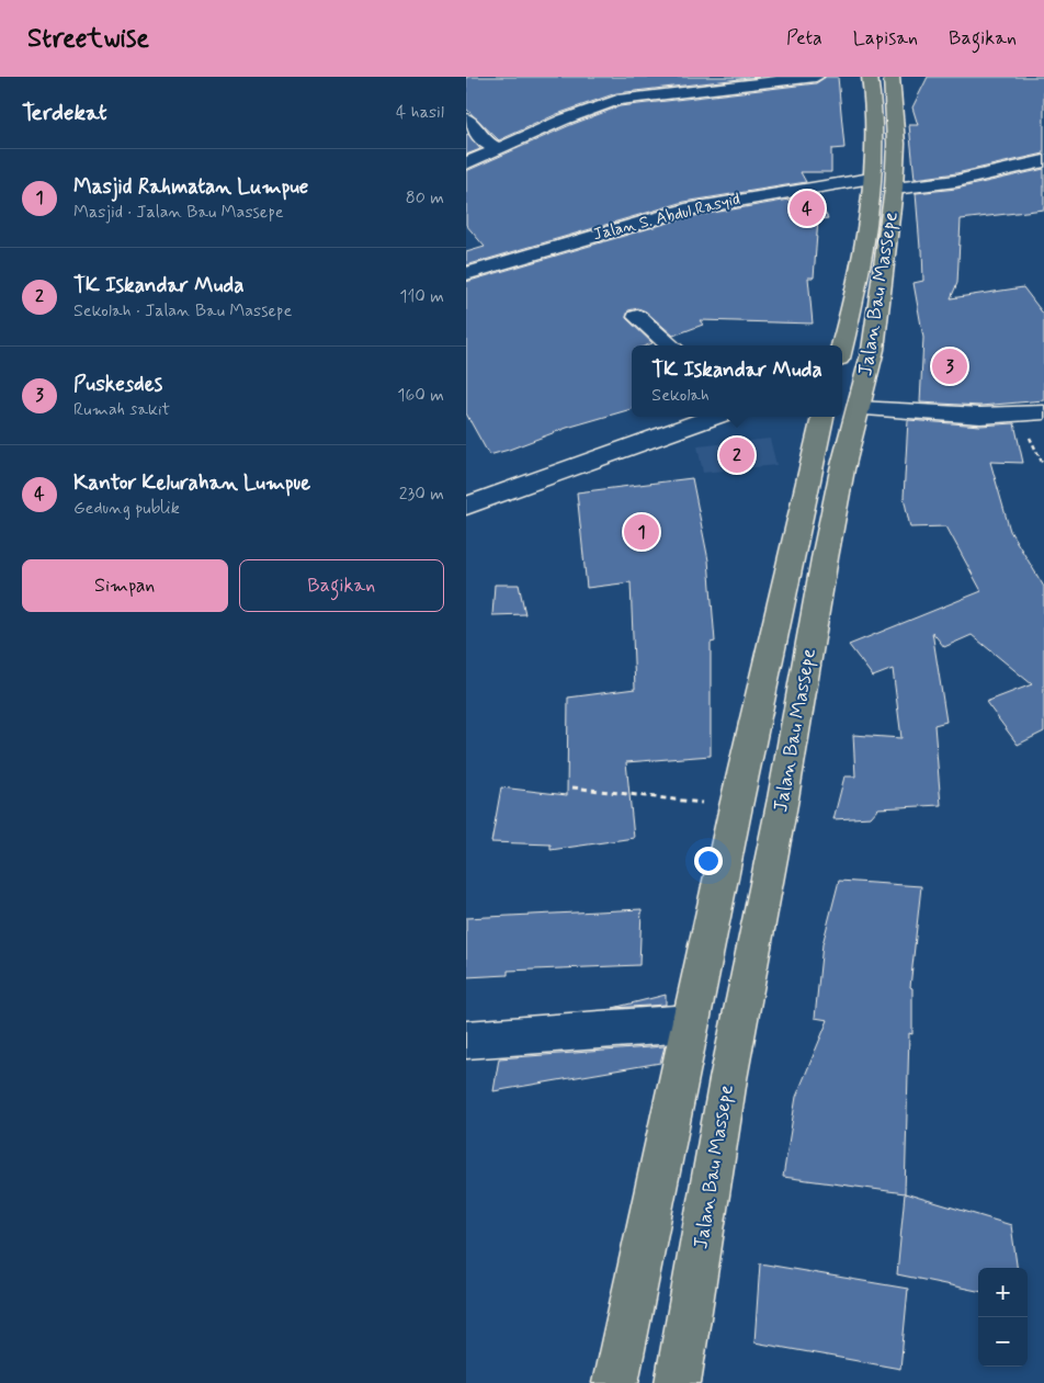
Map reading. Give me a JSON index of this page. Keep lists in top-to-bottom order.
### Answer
{
  "streets": {
    "highway": ["Jalan Bau Massepe"],
    "street": ["Jalan S. Abdul Rasyid"]
  },
  "crossings": [
    ["Jalan S. Abdul Rasyid", "Jalan Bau Massepe"]
  ],
  "page": {
    "header": "Streetwise",
    "nav": ["Peta", "Lapisan", "Bagikan"],
    "heading": ["Terdekat", "4 hasil"],
    "list": [
      {
        "mark": "1",
        "name": "Masjid Rahmatan Lumpue",
        "note": "Masjid · Jalan Bau Massepe",
        "value": "80 m"
      },
      {
        "mark": "2",
        "name": "TK Iskandar Muda",
        "note": "Sekolah · Jalan Bau Massepe",
        "value": "110 m"
      },
      {
        "mark": "3",
        "name": "Puskesdes",
        "note": "Rumah sakit",
        "value": "160 m"
      },
      {
        "mark": "4",
        "name": "Kantor Kelurahan Lumpue",
        "note": "Gedung publik",
        "value": "230 m"
      }
    ],
    "pins": [
      "4",
      "3",
      "2",
      "1"
    ],
    "popup": ["TK Iskandar Muda", "Sekolah"],
    "buttons": ["Simpan", "Bagikan"],
    "map_buttons": ["+", "−"]
  }
}
